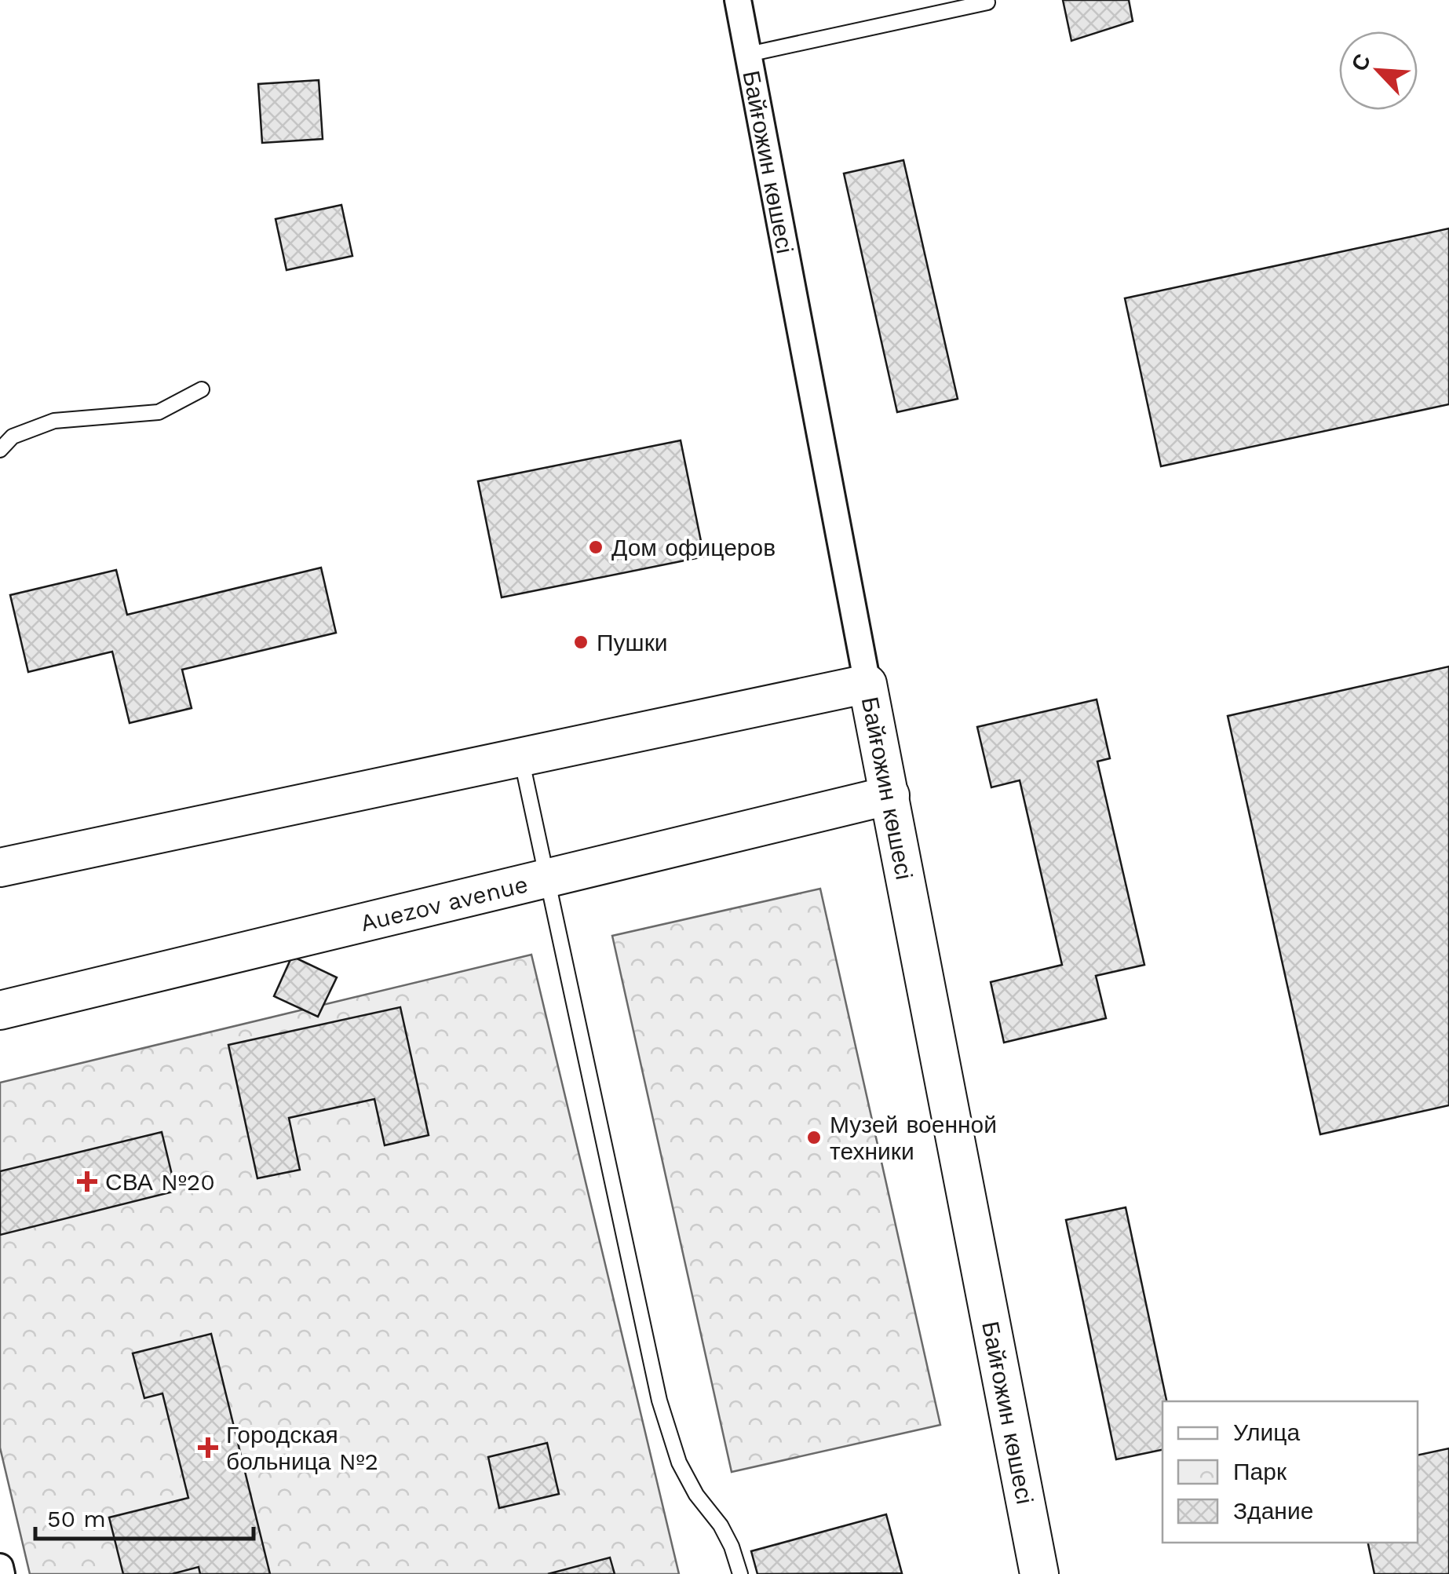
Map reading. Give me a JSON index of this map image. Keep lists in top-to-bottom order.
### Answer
{
  "streets": {
    "main road": ["Байғожин көшесі", "Auezov avenue"]
  },
  "crossings": [
    ["Байғожин көшесі", "Auezov avenue"]
  ],
  "places": {
    "other": ["Дом офицеров", "Пушки", "Музей военной техники"],
    "health": ["СВА №20", "Городская больница №2"]
  },
  "legend": ["Улица", "Парк", "Здание"],
  "scale_bar": "50 m",
  "north": "top left"
}
